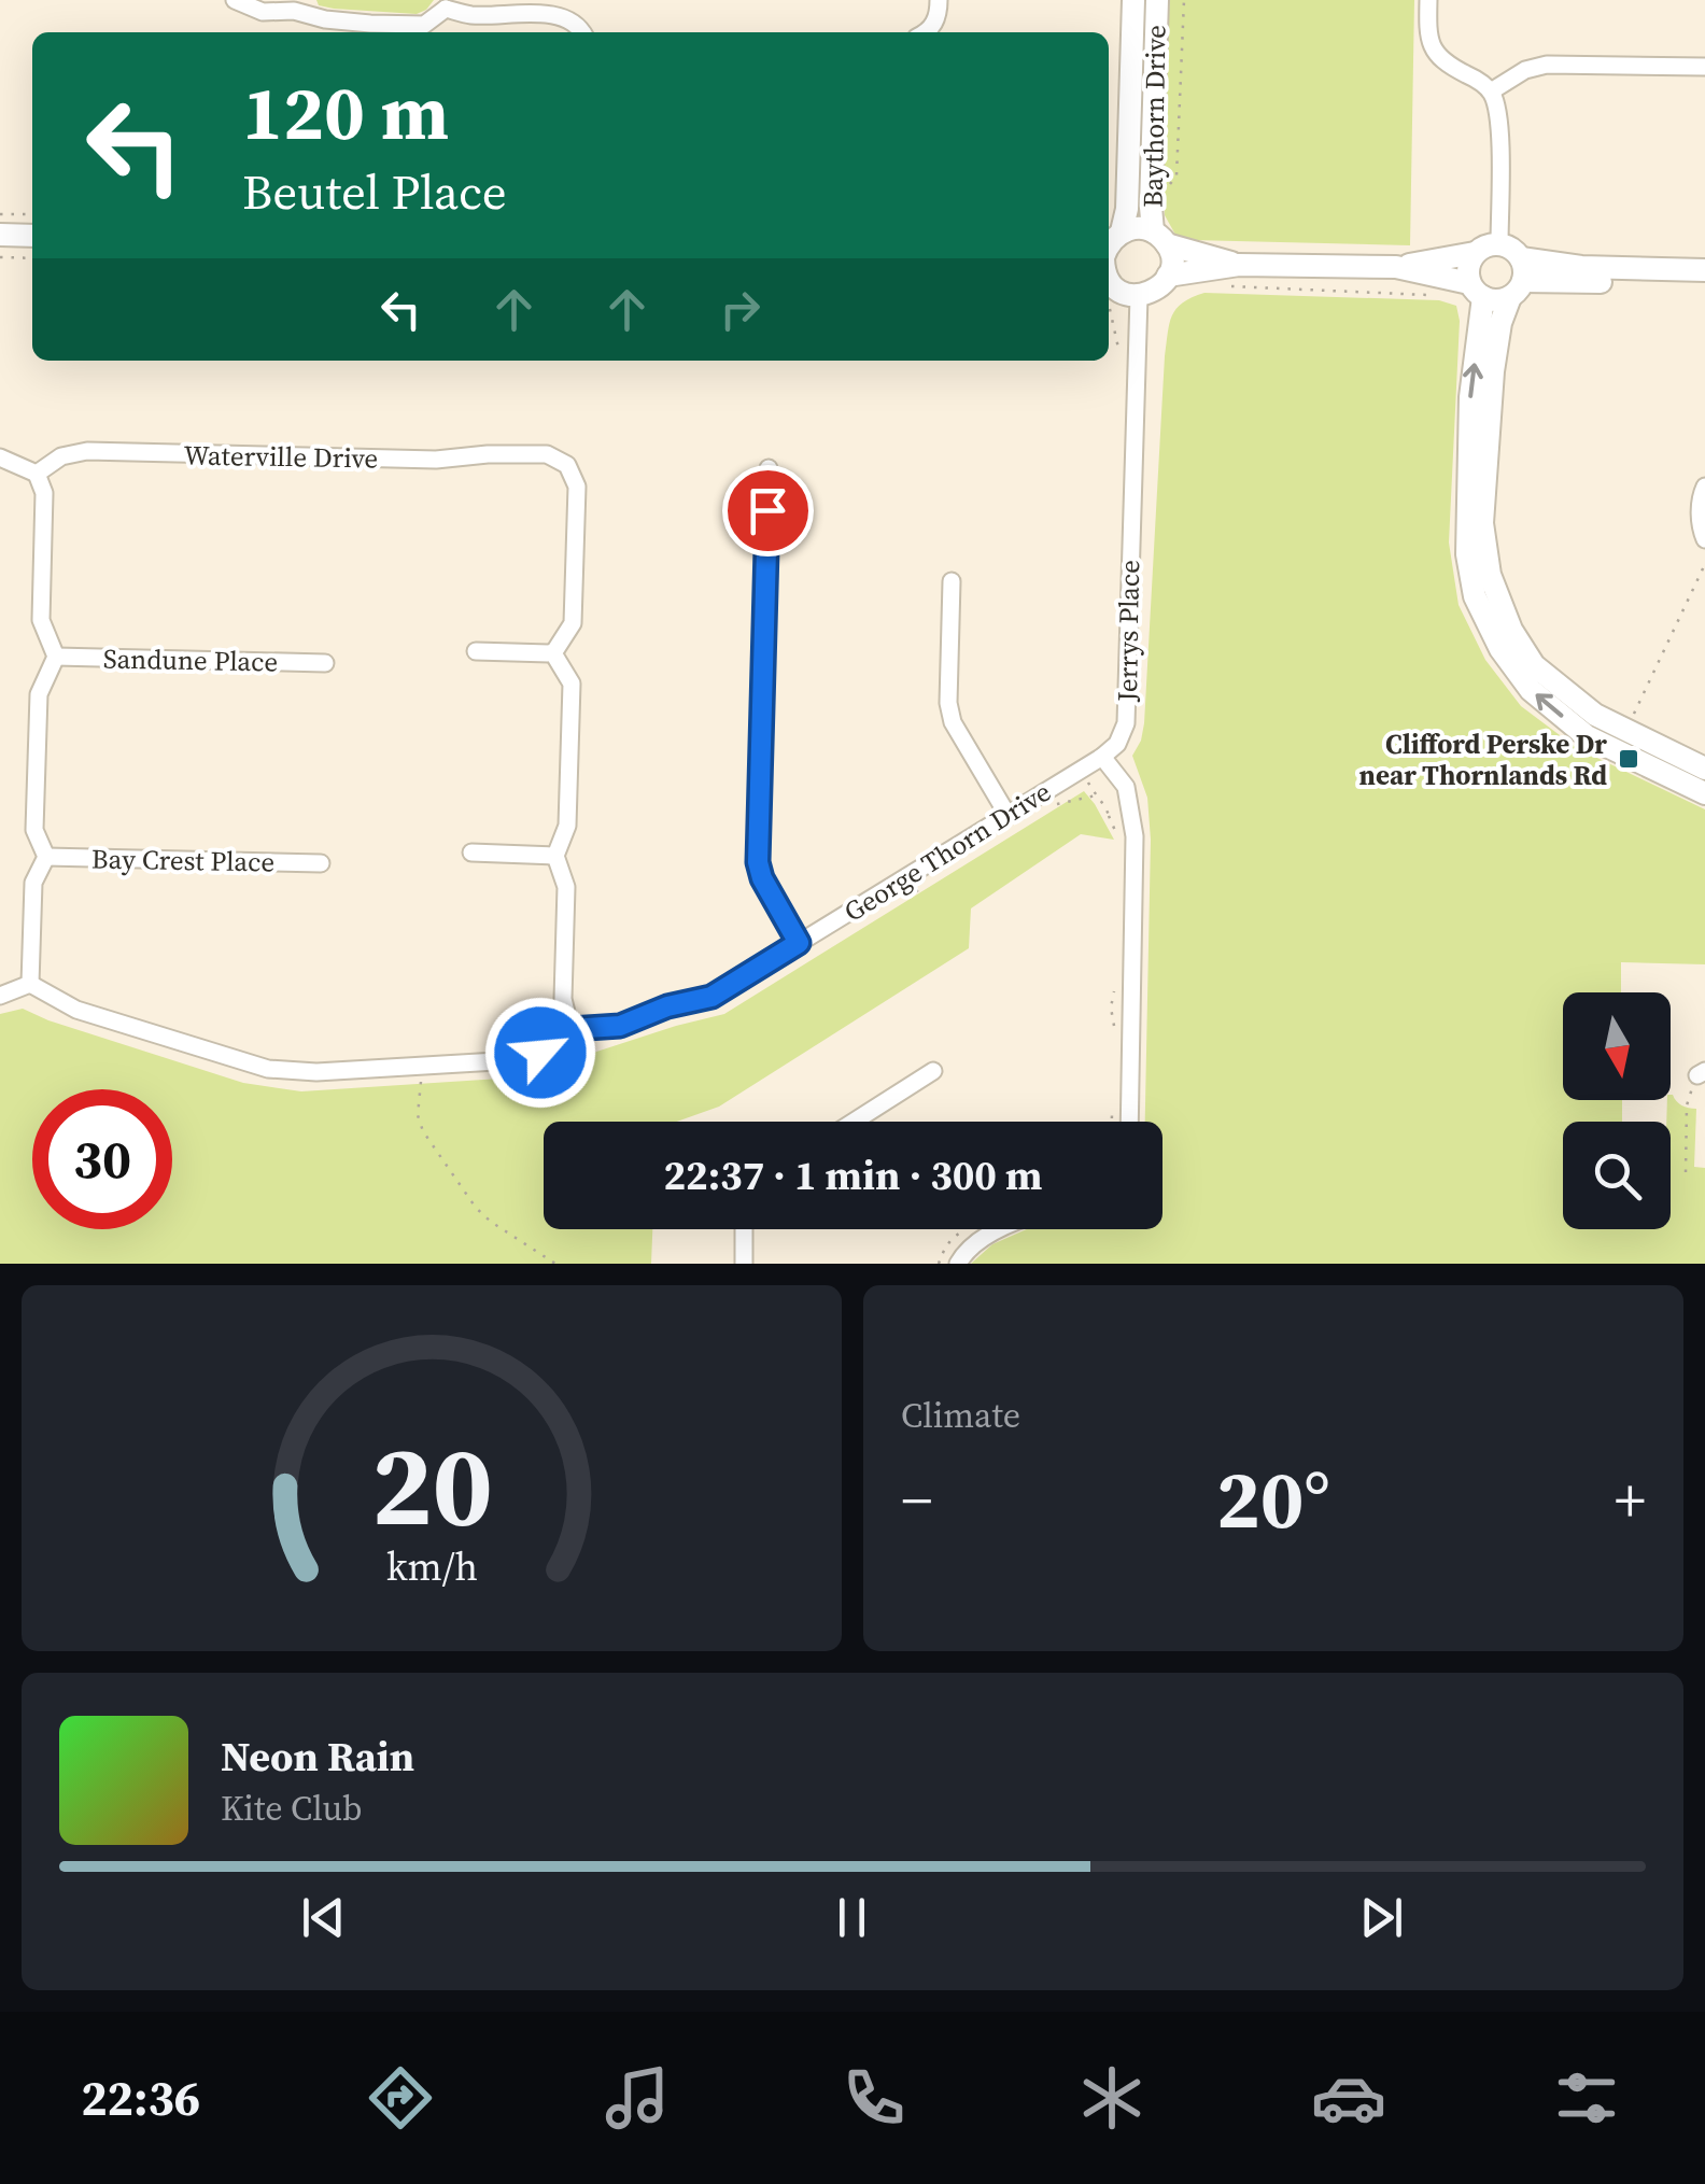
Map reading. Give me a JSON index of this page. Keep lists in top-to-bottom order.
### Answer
{
  "streets": {
    "street": [
      "Baythorn Drive",
      "Waterville Drive",
      "Jerrys Place",
      "Sandune Place",
      "George Thorn Drive",
      "Bay Crest Place"
    ]
  },
  "crossings": [
    ["Jerrys Place", "George Thorn Drive"]
  ],
  "places": {
    "transit": ["Clifford Perske Dr near Thornlands Rd"]
  },
  "north": "bottom",
  "page": {
    "turn": ["120 m", "Beutel Place"],
    "limit": "30",
    "trip": "22:37 · 1 min · 300 m",
    "tile": "Climate",
    "heat": ["−", "20°", "+"],
    "song": ["Neon Rain", "Kite Club"],
    "tabs": "22:36",
    "gauge": ["20", "km/h"]
  }
}
